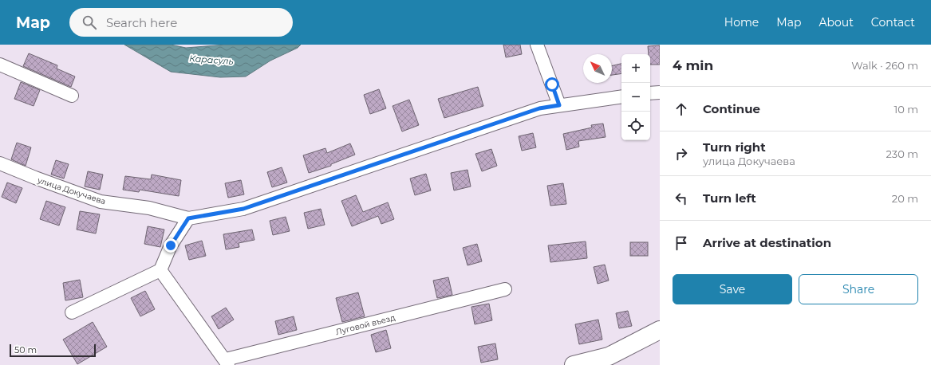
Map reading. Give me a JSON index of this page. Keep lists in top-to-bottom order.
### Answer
{
  "streets": {
    "street": ["улица Докучаева", "Луговой въезд"]
  },
  "water": ["Карасуль"],
  "scale_bar": "50 m",
  "north": "top left",
  "page": {
    "header": "Map",
    "search": "Search here",
    "nav": [
      "Home",
      "Map",
      "About",
      "Contact"
    ],
    "heading": ["4 min", "Walk · 260 m"],
    "map_buttons": ["+", "−"],
    "list": [
      ["Continue", "10 m"],
      ["Turn right", "улица Докучаева", "230 m"],
      ["Turn left", "20 m"],
      "Arrive at destination"
    ],
    "buttons": ["Save", "Share"],
    "scale": "50 m"
  }
}
